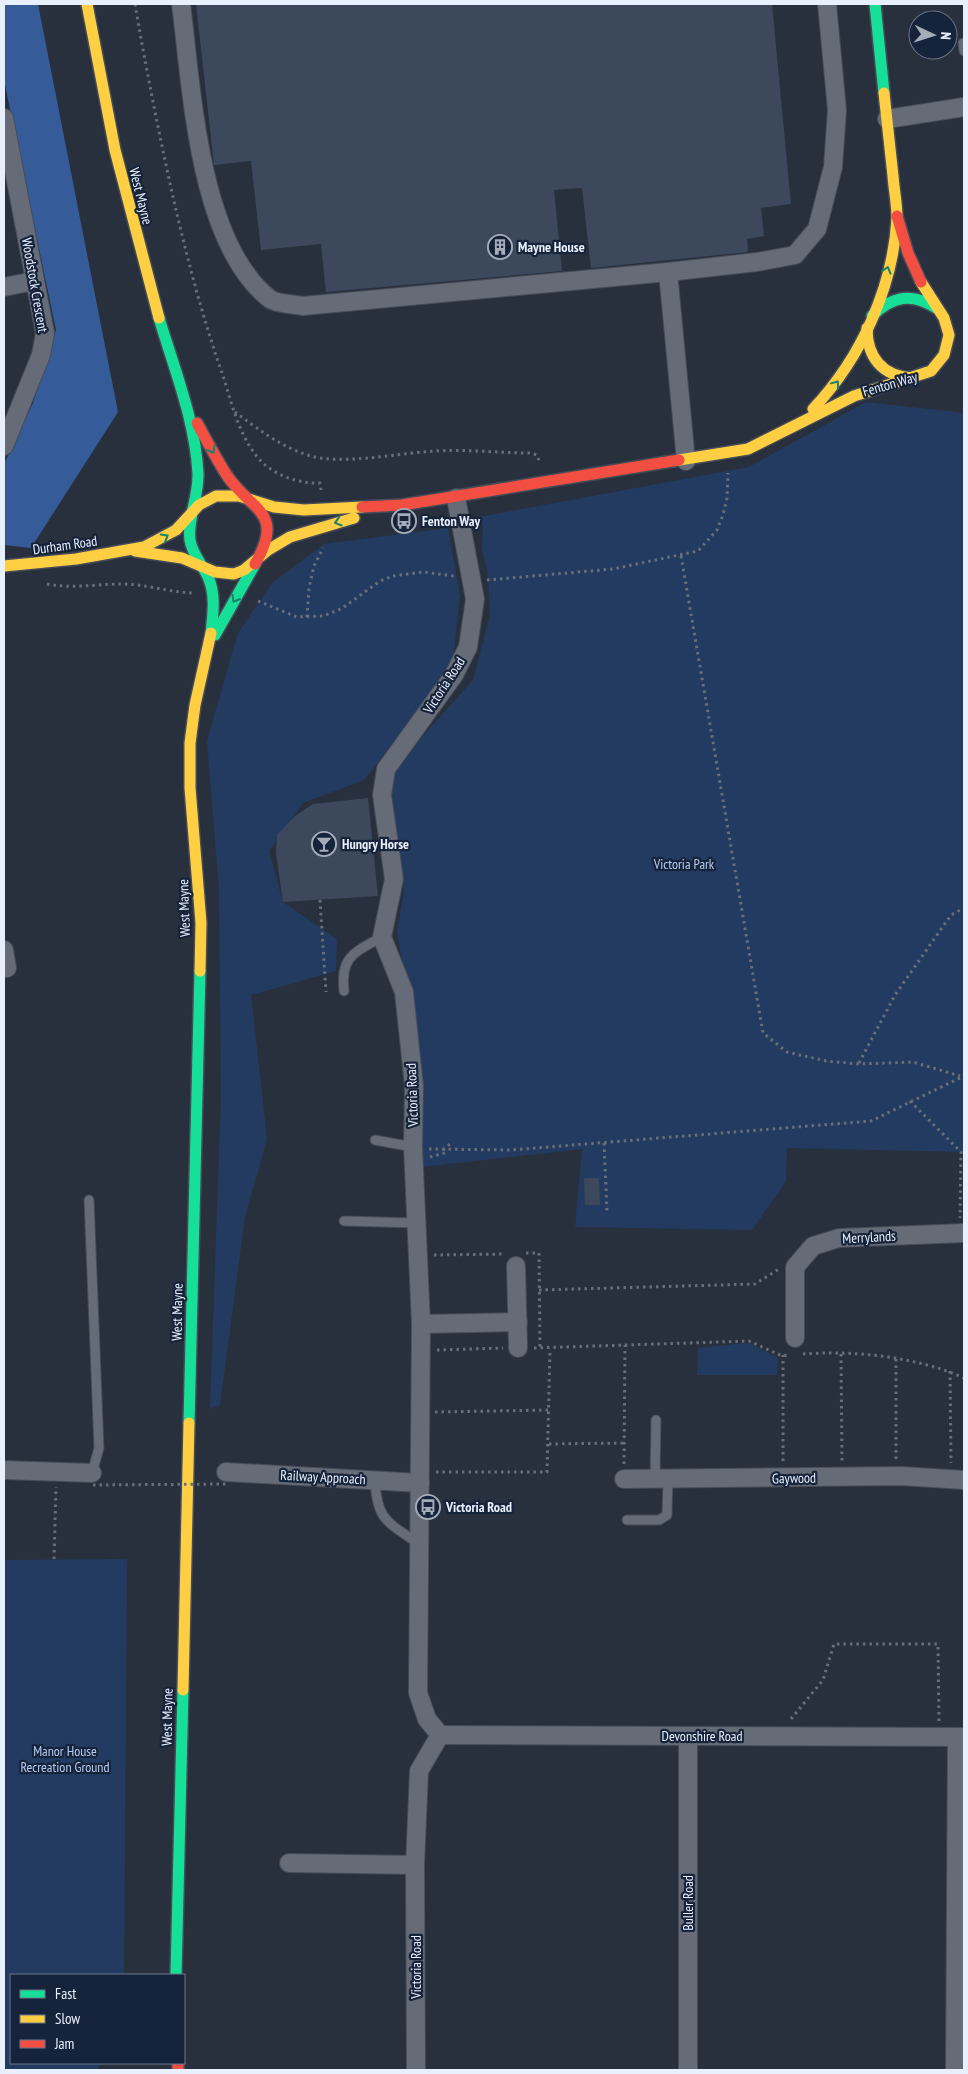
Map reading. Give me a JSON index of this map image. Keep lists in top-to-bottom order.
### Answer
{
  "streets": {
    "main road": ["West Mayne", "Fenton Way", "Durham Road"],
    "street": [
      "Woodstock Crescent",
      "Victoria Road",
      "Merrylands",
      "Railway Approach",
      "Gaywood",
      "Devonshire Road",
      "Buller Road"
    ]
  },
  "crossings": [
    ["West Mayne", "Fenton Way"],
    ["West Mayne", "Durham Road"],
    ["Fenton Way", "Durham Road"],
    ["Fenton Way", "Victoria Road"],
    ["Victoria Road", "Railway Approach"],
    ["Victoria Road", "Devonshire Road"],
    ["Devonshire Road", "Buller Road"]
  ],
  "parks": ["Victoria Park", "Manor House Recreation Ground"],
  "places": {
    "building": ["Mayne House"],
    "bus stop": ["Fenton Way", "Victoria Road"],
    "bar": ["Hungry Horse"]
  },
  "legend": ["Fast", "Slow", "Jam"],
  "north": "right"
}
